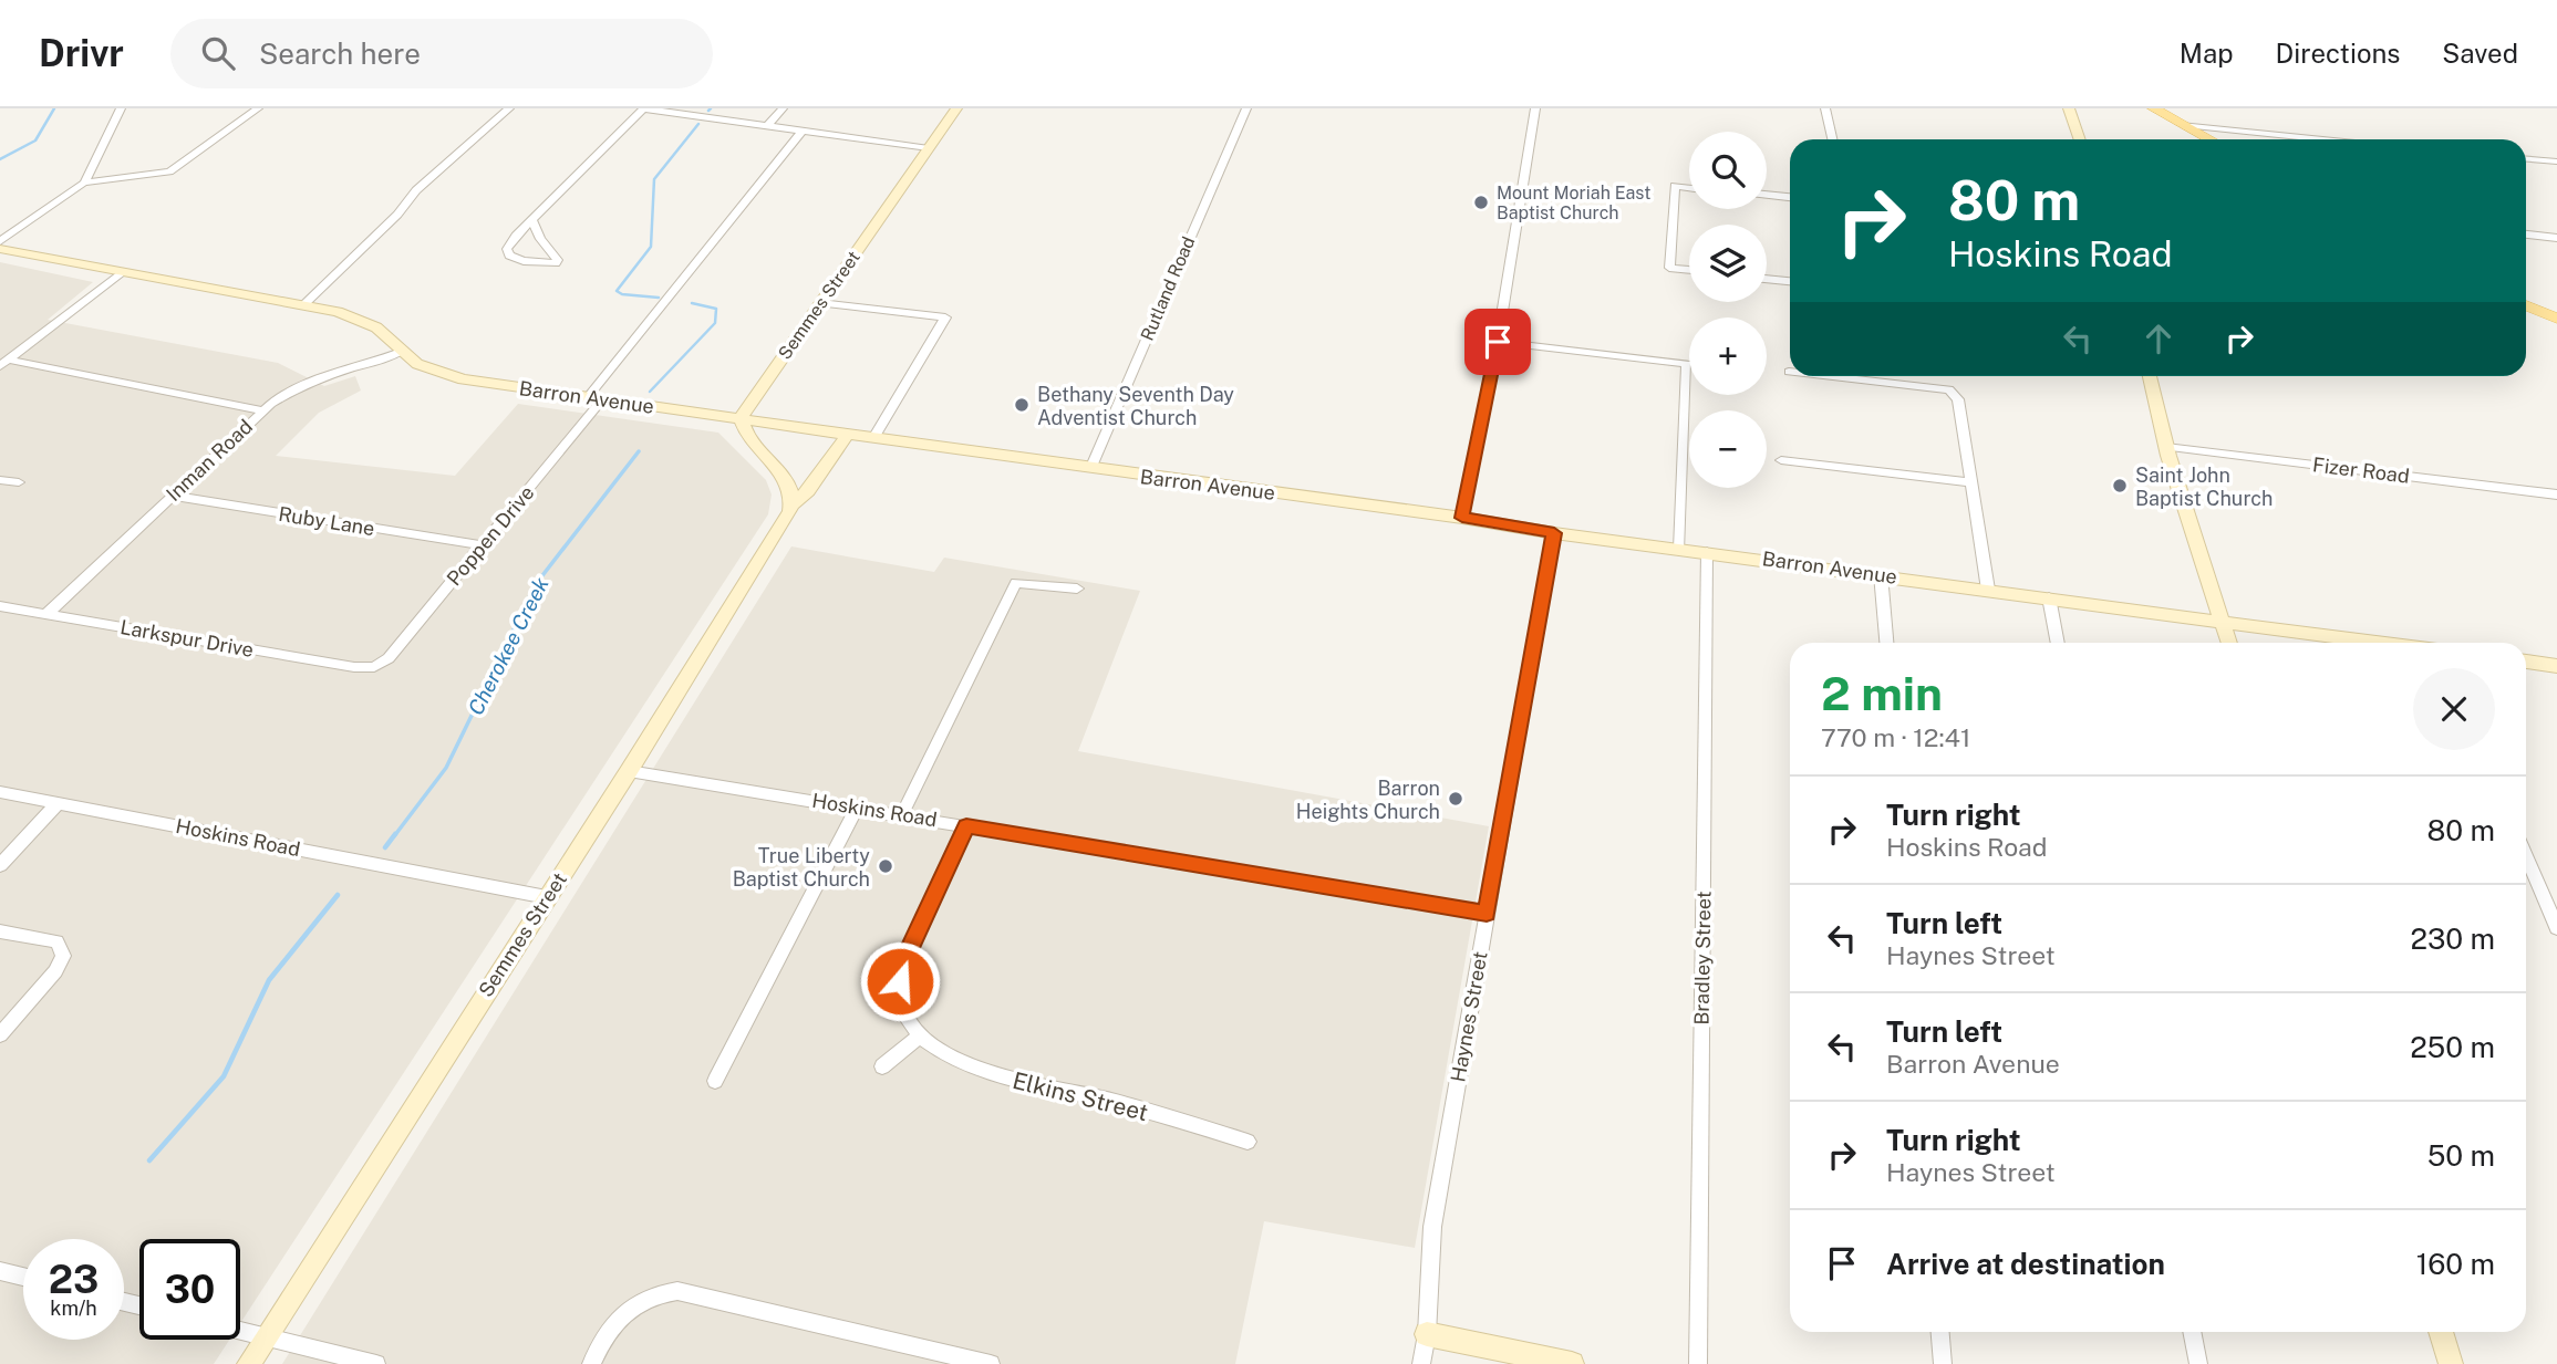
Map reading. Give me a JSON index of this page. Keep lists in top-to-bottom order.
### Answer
{
  "streets": {
    "main road": ["Semmes Street", "Barron Avenue"],
    "street": [
      "Rutland Road",
      "Inman Road",
      "Fizer Road",
      "Ruby Lane",
      "Poppen Drive",
      "Larkspur Drive",
      "Hoskins Road",
      "Bradley Street",
      "Haynes Street",
      "Elkins Street"
    ]
  },
  "crossings": [
    ["Rutland Road", "Barron Avenue"],
    ["Semmes Street", "Barron Avenue"],
    ["Semmes Street", "Hoskins Road"],
    ["Barron Avenue", "Inman Road"],
    ["Barron Avenue", "Poppen Drive"],
    ["Barron Avenue", "Bradley Street"],
    ["Barron Avenue", "Haynes Street"],
    ["Inman Road", "Ruby Lane"],
    ["Inman Road", "Larkspur Drive"],
    ["Ruby Lane", "Poppen Drive"],
    ["Poppen Drive", "Larkspur Drive"],
    ["Hoskins Road", "Haynes Street"],
    ["Hoskins Road", "Elkins Street"]
  ],
  "water": ["Cherokee Creek"],
  "places": [
    "Mount Moriah East Baptist Church",
    "Bethany Seventh Day Adventist Church",
    "Saint John Baptist Church",
    "Barron Heights Church",
    "True Liberty Baptist Church"
  ],
  "page": {
    "header": "Drivr",
    "search": "Search here",
    "nav": ["Map", "Directions", "Saved"],
    "map_buttons": ["+", "−"],
    "turn": ["80 m", "Hoskins Road"],
    "heading": ["2 min", "770 m · 12:41"],
    "list": [
      {
        "name": "Turn right",
        "note": "Hoskins Road",
        "value": "80 m"
      },
      {
        "name": "Turn left",
        "note": "Haynes Street",
        "value": "230 m"
      },
      {
        "name": "Turn left",
        "note": "Barron Avenue",
        "value": "250 m"
      },
      {
        "name": "Turn right",
        "note": "Haynes Street",
        "value": "50 m"
      },
      {
        "name": "Arrive at destination",
        "value": "160 m"
      }
    ],
    "speed": "23 km/h",
    "limit": "30"
  }
}
